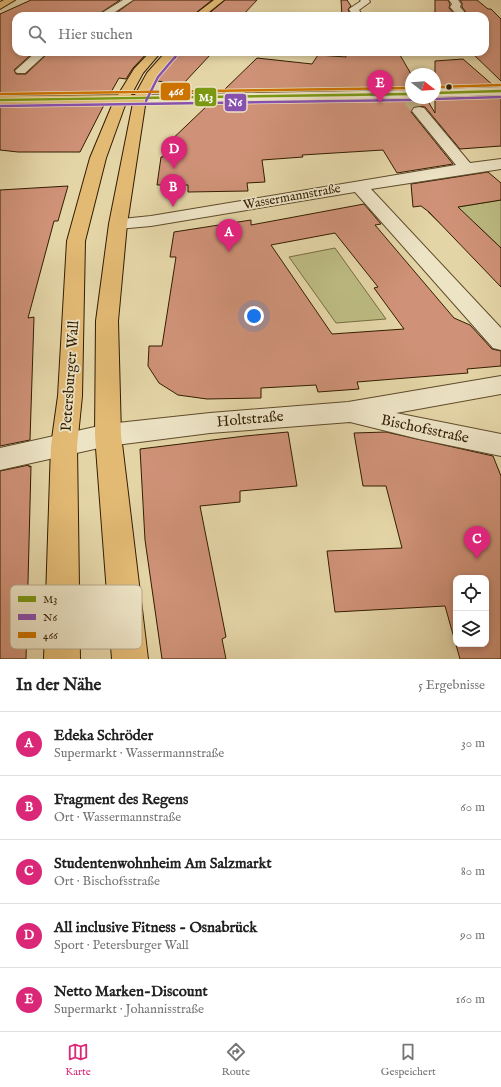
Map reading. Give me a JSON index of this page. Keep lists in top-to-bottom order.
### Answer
{
  "streets": {
    "main road": ["Petersburger Wall"],
    "street": ["Wassermannstraße", "Holtstraße", "Bischofsstraße"]
  },
  "crossings": [
    ["Petersburger Wall", "Holtstraße"],
    ["Holtstraße", "Bischofsstraße"]
  ],
  "lines": ["transit line N6", "transit line 466", "transit line M3"],
  "legend": ["M3", "N6", "466"],
  "north": "right",
  "page": {
    "search": "Hier suchen",
    "pins": [
      "E",
      "D",
      "B",
      "A",
      "C"
    ],
    "heading": ["In der Nähe", "5 Ergebnisse"],
    "list": [
      {
        "mark": "A",
        "name": "Edeka Schröder",
        "note": "Supermarkt · Wassermannstraße",
        "value": "30 m"
      },
      {
        "mark": "B",
        "name": "Fragment des Regens",
        "note": "Ort · Wassermannstraße",
        "value": "60 m"
      },
      {
        "mark": "C",
        "name": "Studentenwohnheim Am Salzmarkt",
        "note": "Ort · Bischofsstraße",
        "value": "80 m"
      },
      {
        "mark": "D",
        "name": "All inclusive Fitness - Osnabrück",
        "note": "Sport · Petersburger Wall",
        "value": "90 m"
      },
      {
        "mark": "E",
        "name": "Netto Marken-Discount",
        "note": "Supermarkt · Johannisstraße",
        "value": "160 m"
      }
    ],
    "nav": ["Karte", "Route", "Gespeichert"]
  }
}
